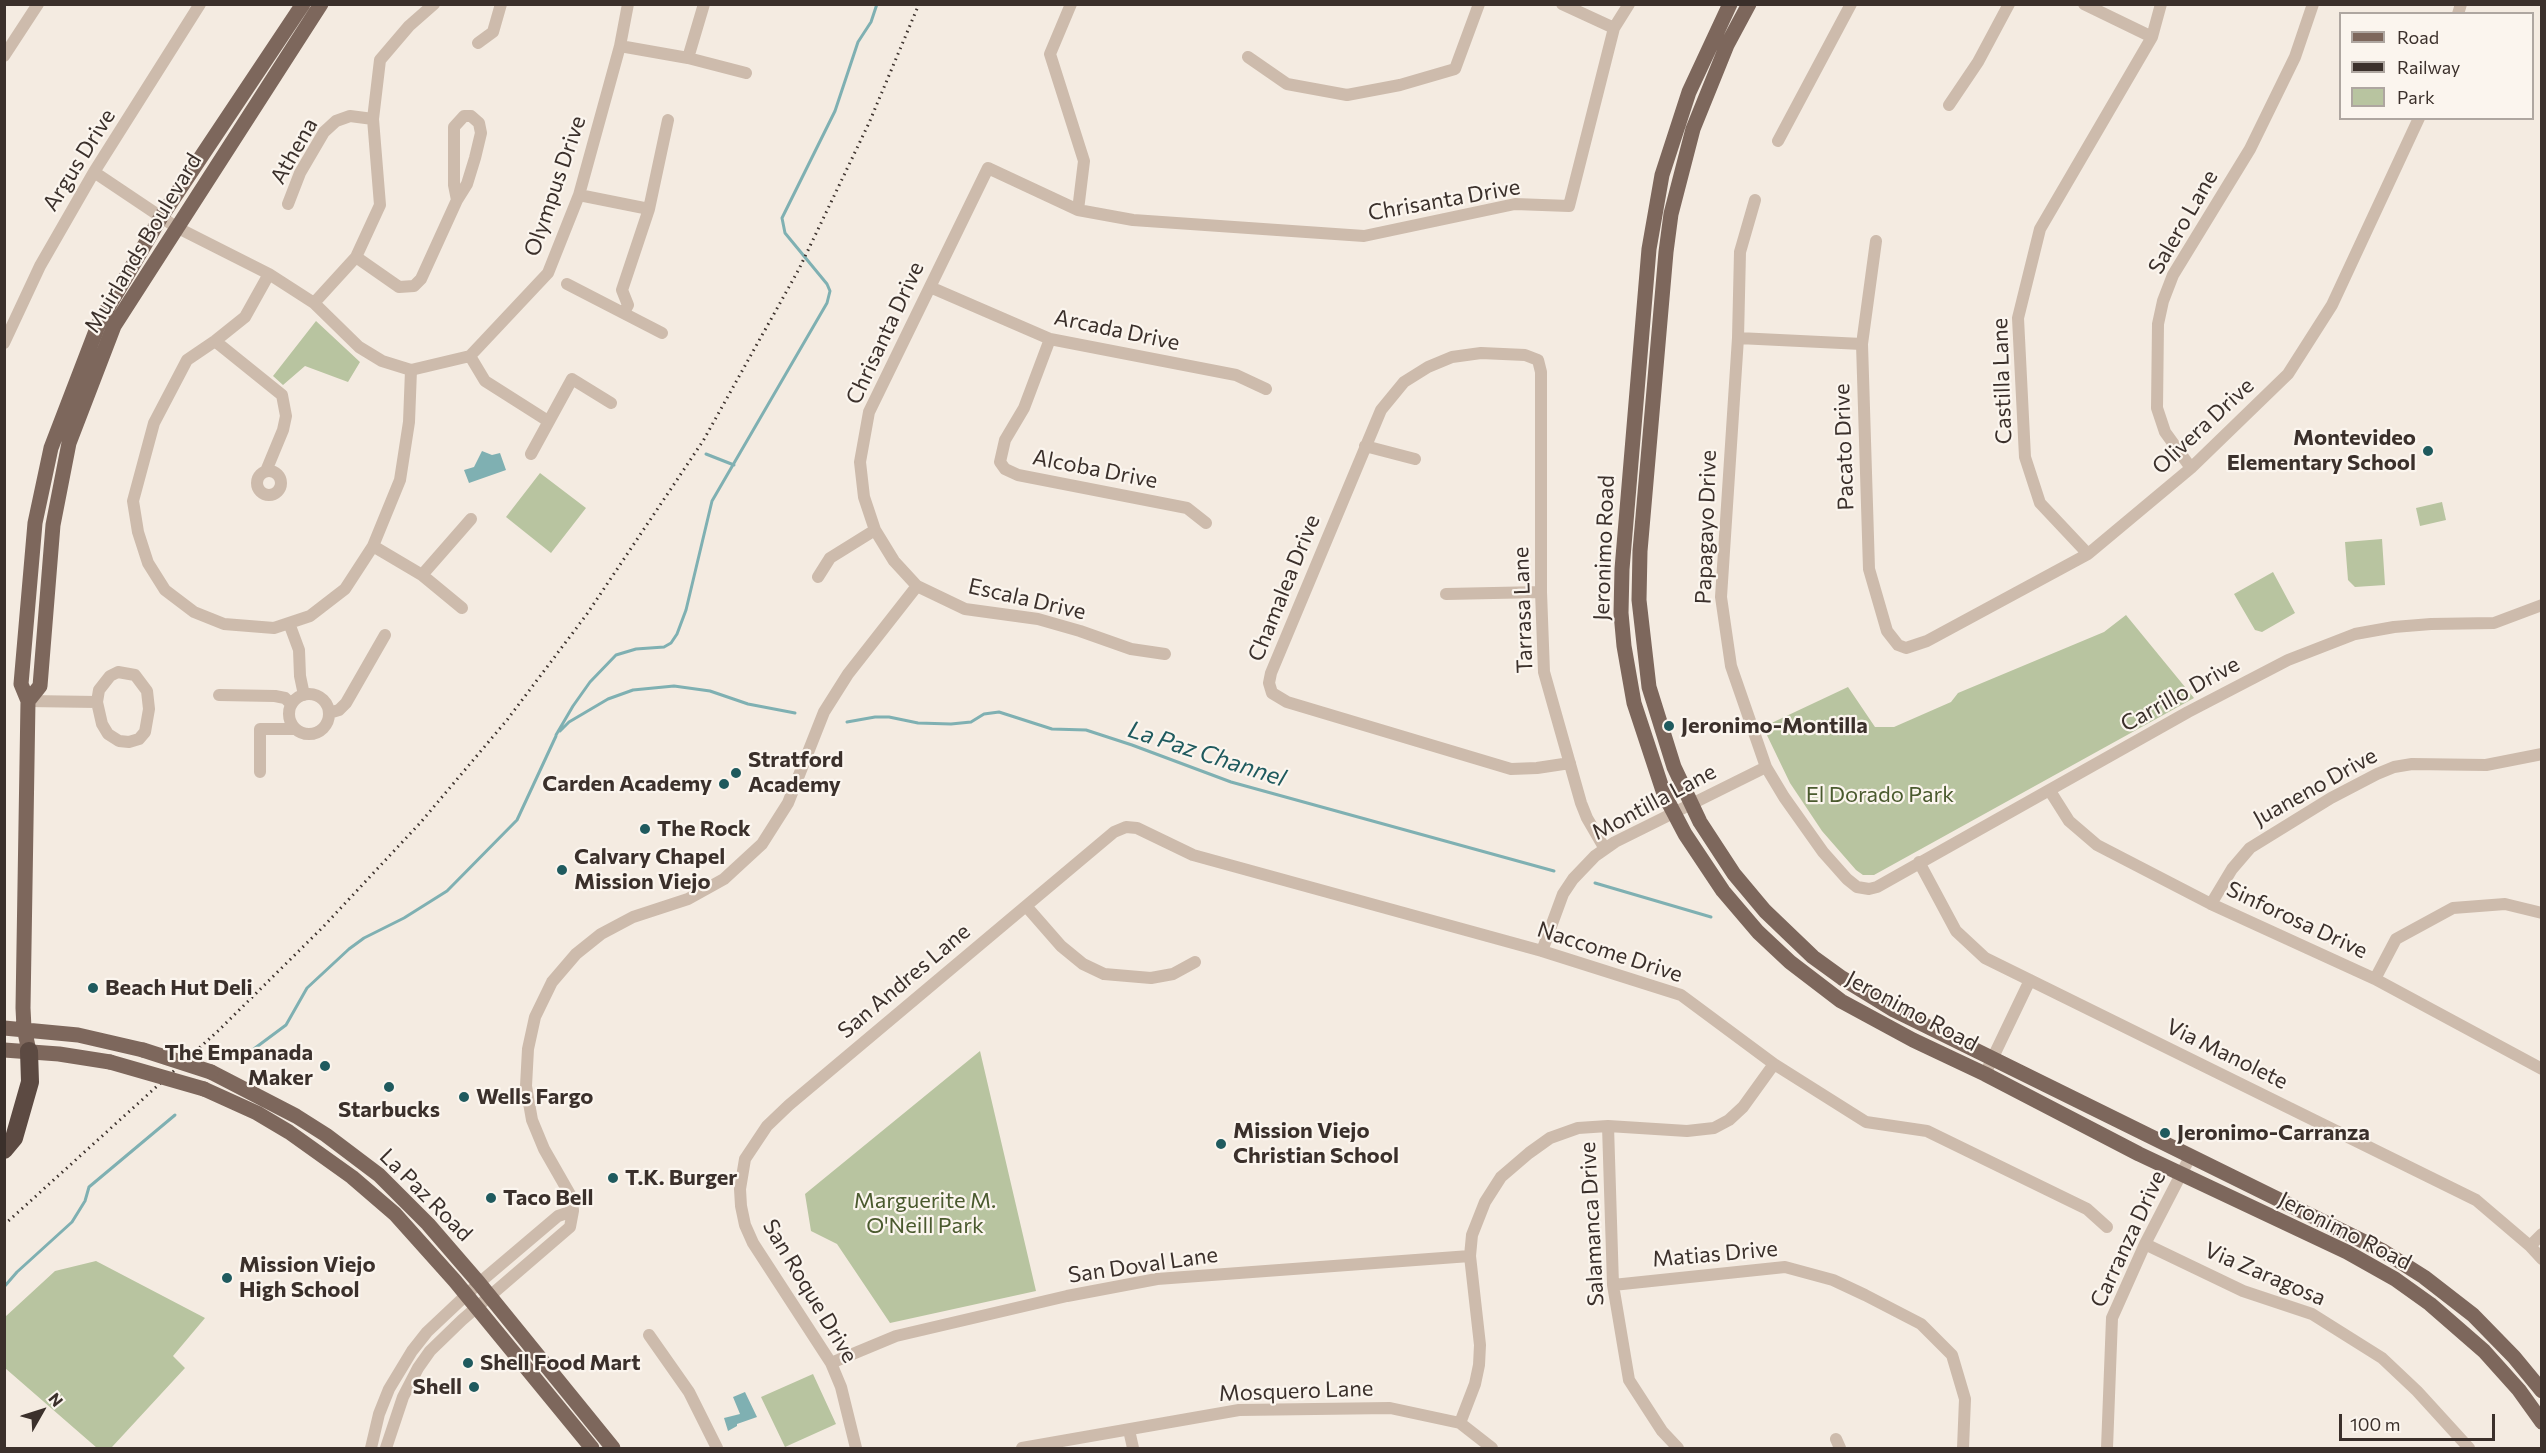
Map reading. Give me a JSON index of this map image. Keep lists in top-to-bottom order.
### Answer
{
  "streets": {
    "main road": ["Muirlands Boulevard", "Jeronimo Road", "La Paz Road"],
    "street": [
      "Athena",
      "Argus Drive",
      "Olympus Drive",
      "Chrisanta Drive",
      "Salero Lane",
      "Arcada Drive",
      "Castilla Lane",
      "Olivera Drive",
      "Pacato Drive",
      "Alcoba Drive",
      "Papagayo Drive",
      "Chamalea Drive",
      "Escala Drive",
      "Tarrasa Lane",
      "Carrillo Drive",
      "Juaneno Drive",
      "Montilla Lane",
      "Sinforosa Drive",
      "Naccome Drive",
      "San Andres Lane",
      "Via Manolete",
      "Salamanca Drive",
      "Carranza Drive",
      "Matias Drive",
      "San Doval Lane",
      "Via Zaragosa",
      "San Roque Drive",
      "Mosquero Lane"
    ]
  },
  "crossings": [
    ["Chrisanta Drive", "Arcada Drive"],
    ["Chrisanta Drive", "Escala Drive"],
    ["Salero Lane", "Olivera Drive"],
    ["Muirlands Boulevard", "La Paz Road"],
    ["Arcada Drive", "Alcoba Drive"],
    ["Castilla Lane", "Olivera Drive"],
    ["Olivera Drive", "Pacato Drive"],
    ["Papagayo Drive", "Carrillo Drive"],
    ["Papagayo Drive", "Montilla Lane"],
    ["Jeronimo Road", "Montilla Lane"],
    ["Jeronimo Road", "Carranza Drive"],
    ["Chamalea Drive", "Tarrasa Lane"],
    ["Tarrasa Lane", "Montilla Lane"],
    ["Carrillo Drive", "Sinforosa Drive"],
    ["Carrillo Drive", "Via Manolete"],
    ["Juaneno Drive", "Sinforosa Drive"],
    ["Montilla Lane", "Naccome Drive"],
    ["Naccome Drive", "San Andres Lane"],
    ["San Andres Lane", "San Roque Drive"],
    ["Salamanca Drive", "Matias Drive"],
    ["Carranza Drive", "Via Zaragosa"],
    ["San Doval Lane", "San Roque Drive"]
  ],
  "water": ["La Paz Channel"],
  "parks": ["El Dorado Park", "Marguerite M. O'Neill Park"],
  "places": [
    "Montevideo Elementary School",
    "Jeronimo-Montilla",
    "Stratford Academy",
    "Carden Academy",
    "The Rock",
    "Calvary Chapel Mission Viejo",
    "Beach Hut Deli",
    "The Empanada Maker",
    "Starbucks",
    "Wells Fargo",
    "Jeronimo-Carranza",
    "Mission Viejo Christian School",
    "T.K. Burger",
    "Taco Bell",
    "Mission Viejo High School",
    "Shell Food Mart",
    "Shell"
  ],
  "legend": ["Road", "Railway", "Park"],
  "scale_bar": "100 m",
  "north": "top right"
}
